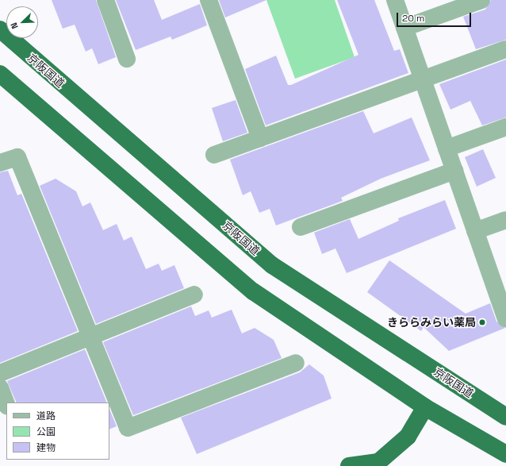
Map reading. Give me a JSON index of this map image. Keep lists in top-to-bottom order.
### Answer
{
  "streets": {
    "highway": ["京阪国道"]
  },
  "places": ["きららみらい薬局"],
  "legend": ["道路", "公園", "建物"],
  "scale_bar": "20 m",
  "north": "bottom left"
}
